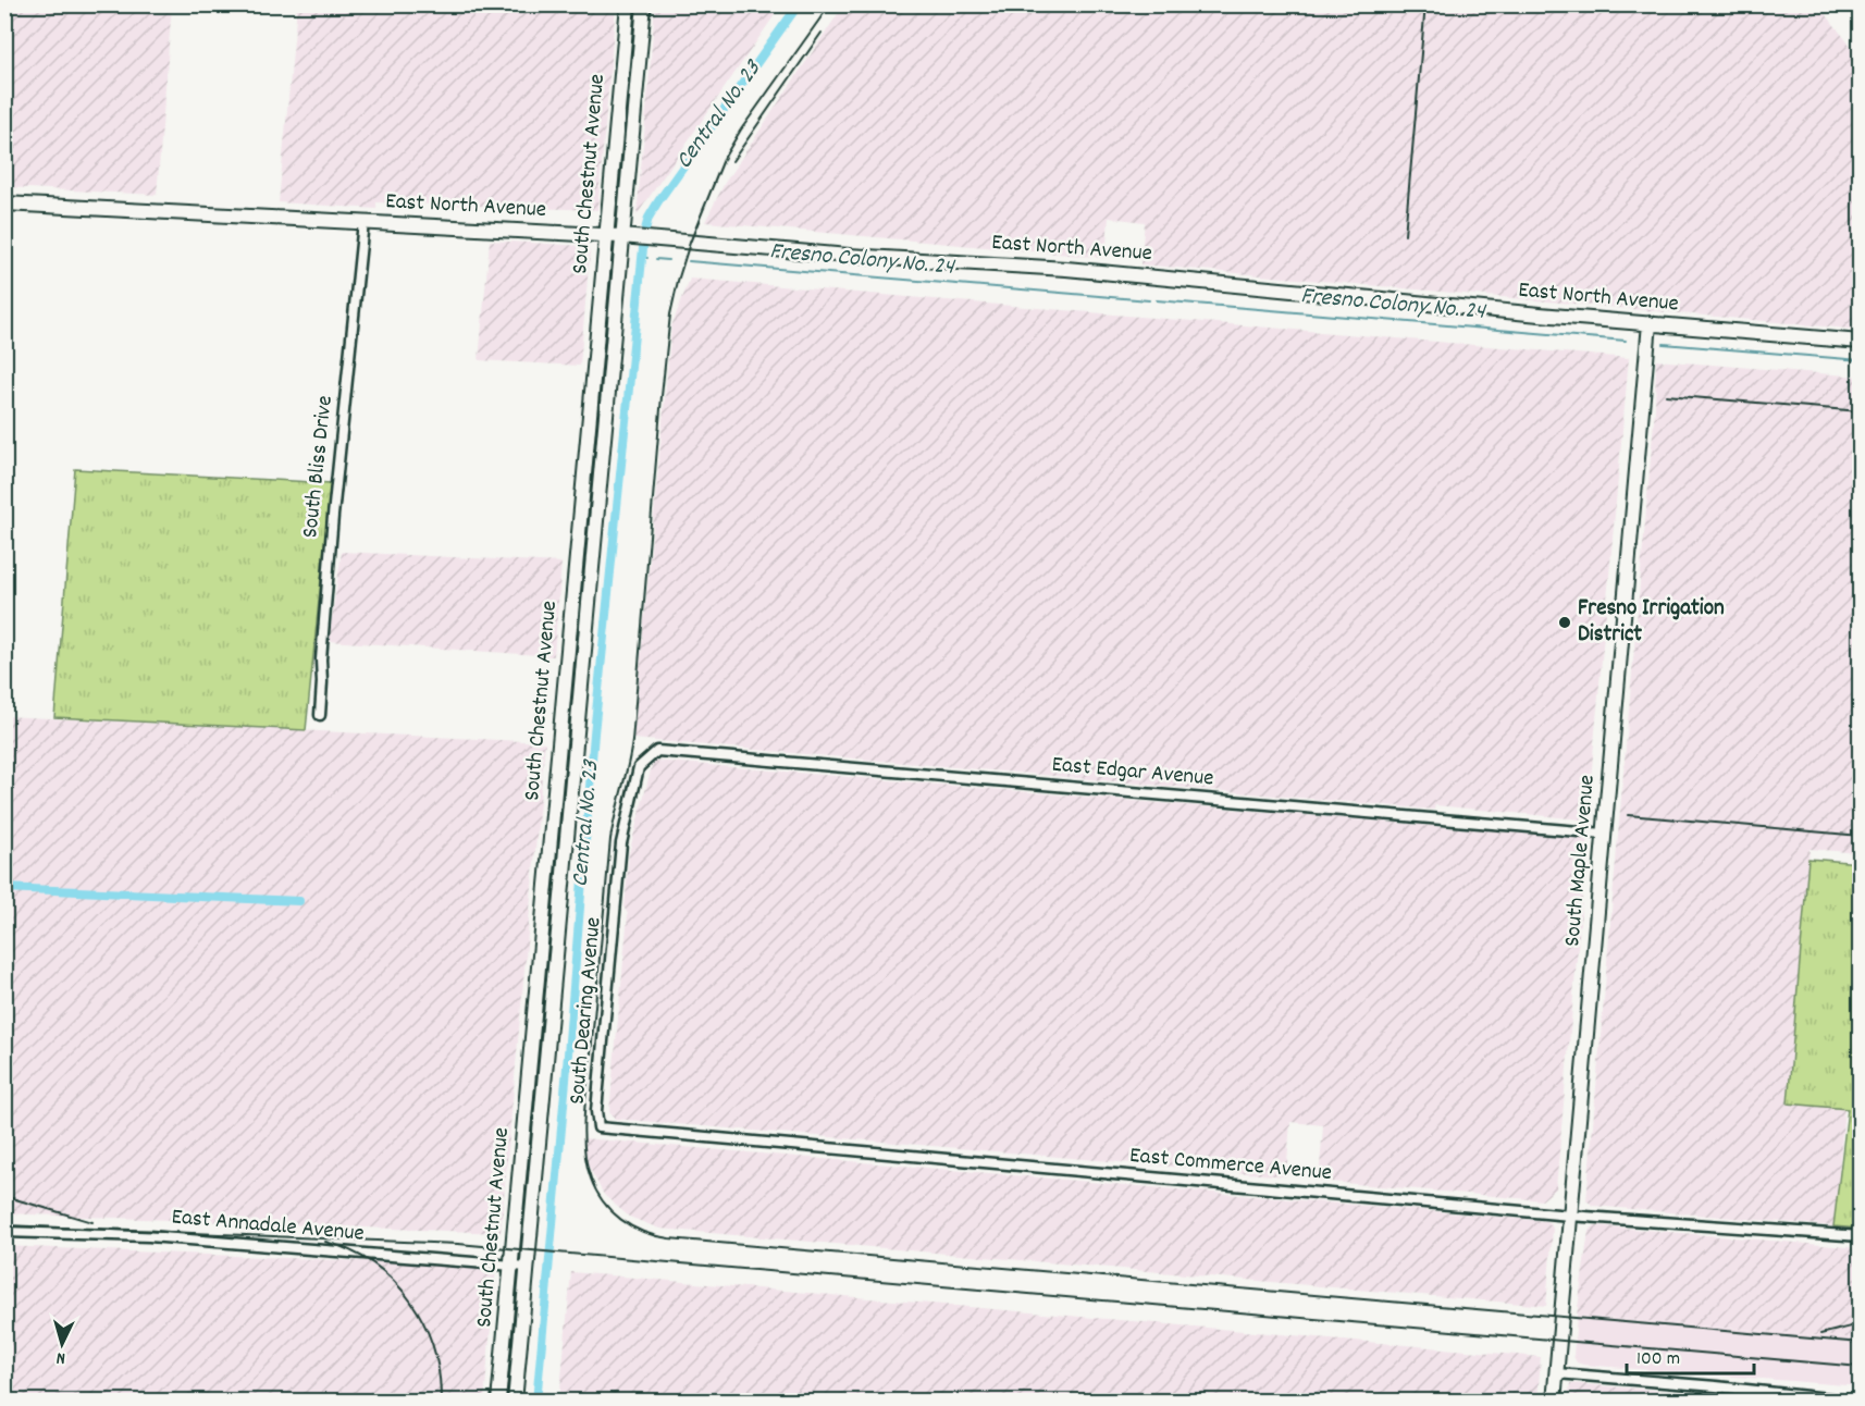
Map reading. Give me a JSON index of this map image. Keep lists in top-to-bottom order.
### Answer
{
  "streets": {
    "street": [
      "South Chestnut Avenue",
      "East North Avenue",
      "South Bliss Drive",
      "East Edgar Avenue",
      "South Maple Avenue",
      "South Dearing Avenue",
      "East Commerce Avenue",
      "East Annadale Avenue"
    ]
  },
  "crossings": [
    ["South Chestnut Avenue", "East North Avenue"],
    ["South Chestnut Avenue", "East Annadale Avenue"],
    ["East North Avenue", "South Bliss Drive"],
    ["East North Avenue", "South Maple Avenue"],
    ["East Edgar Avenue", "South Maple Avenue"],
    ["East Edgar Avenue", "South Dearing Avenue"],
    ["South Maple Avenue", "East Commerce Avenue"],
    ["South Dearing Avenue", "East Commerce Avenue"]
  ],
  "water": ["Central No. 23", "Fresno Colony No. 24"],
  "places": ["Fresno Irrigation District"],
  "scale_bar": "100 m",
  "north": "bottom"
}
